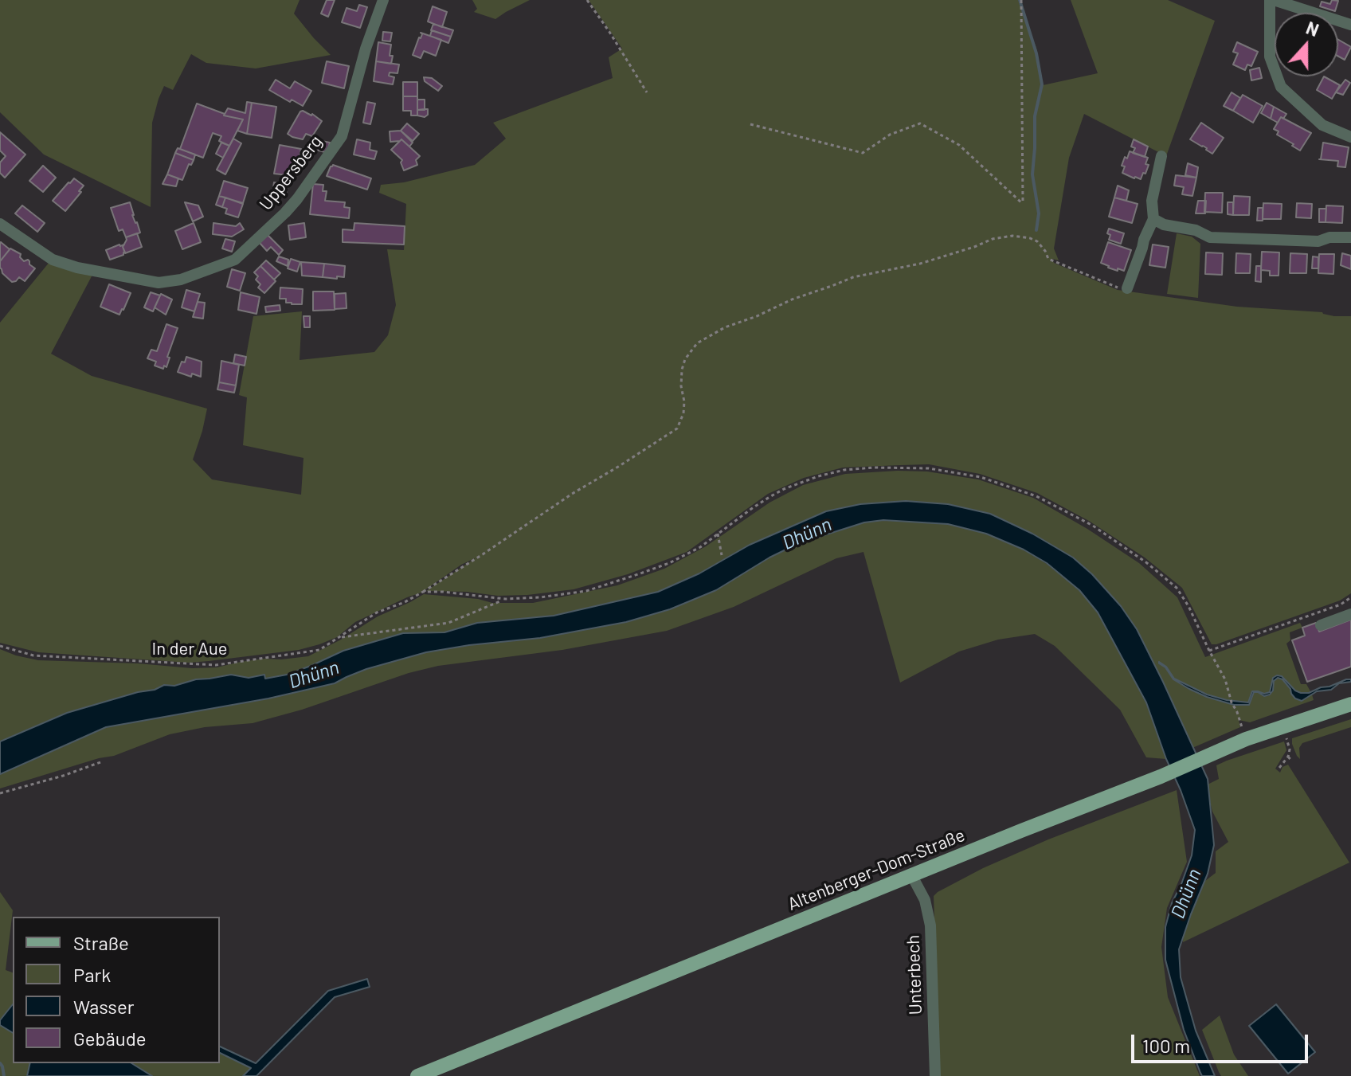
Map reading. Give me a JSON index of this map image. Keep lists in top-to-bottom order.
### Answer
{
  "streets": {
    "main road": ["Altenberger-Dom-Straße"],
    "street": ["Uppersberg", "Unterbech"],
    "path": ["In der Aue"]
  },
  "crossings": [
    ["Altenberger-Dom-Straße", "Unterbech"]
  ],
  "water": ["Dhünn"],
  "legend": [
    "Straße",
    "Park",
    "Wasser",
    "Gebäude"
  ],
  "scale_bar": "100 m",
  "north": "top"
}
